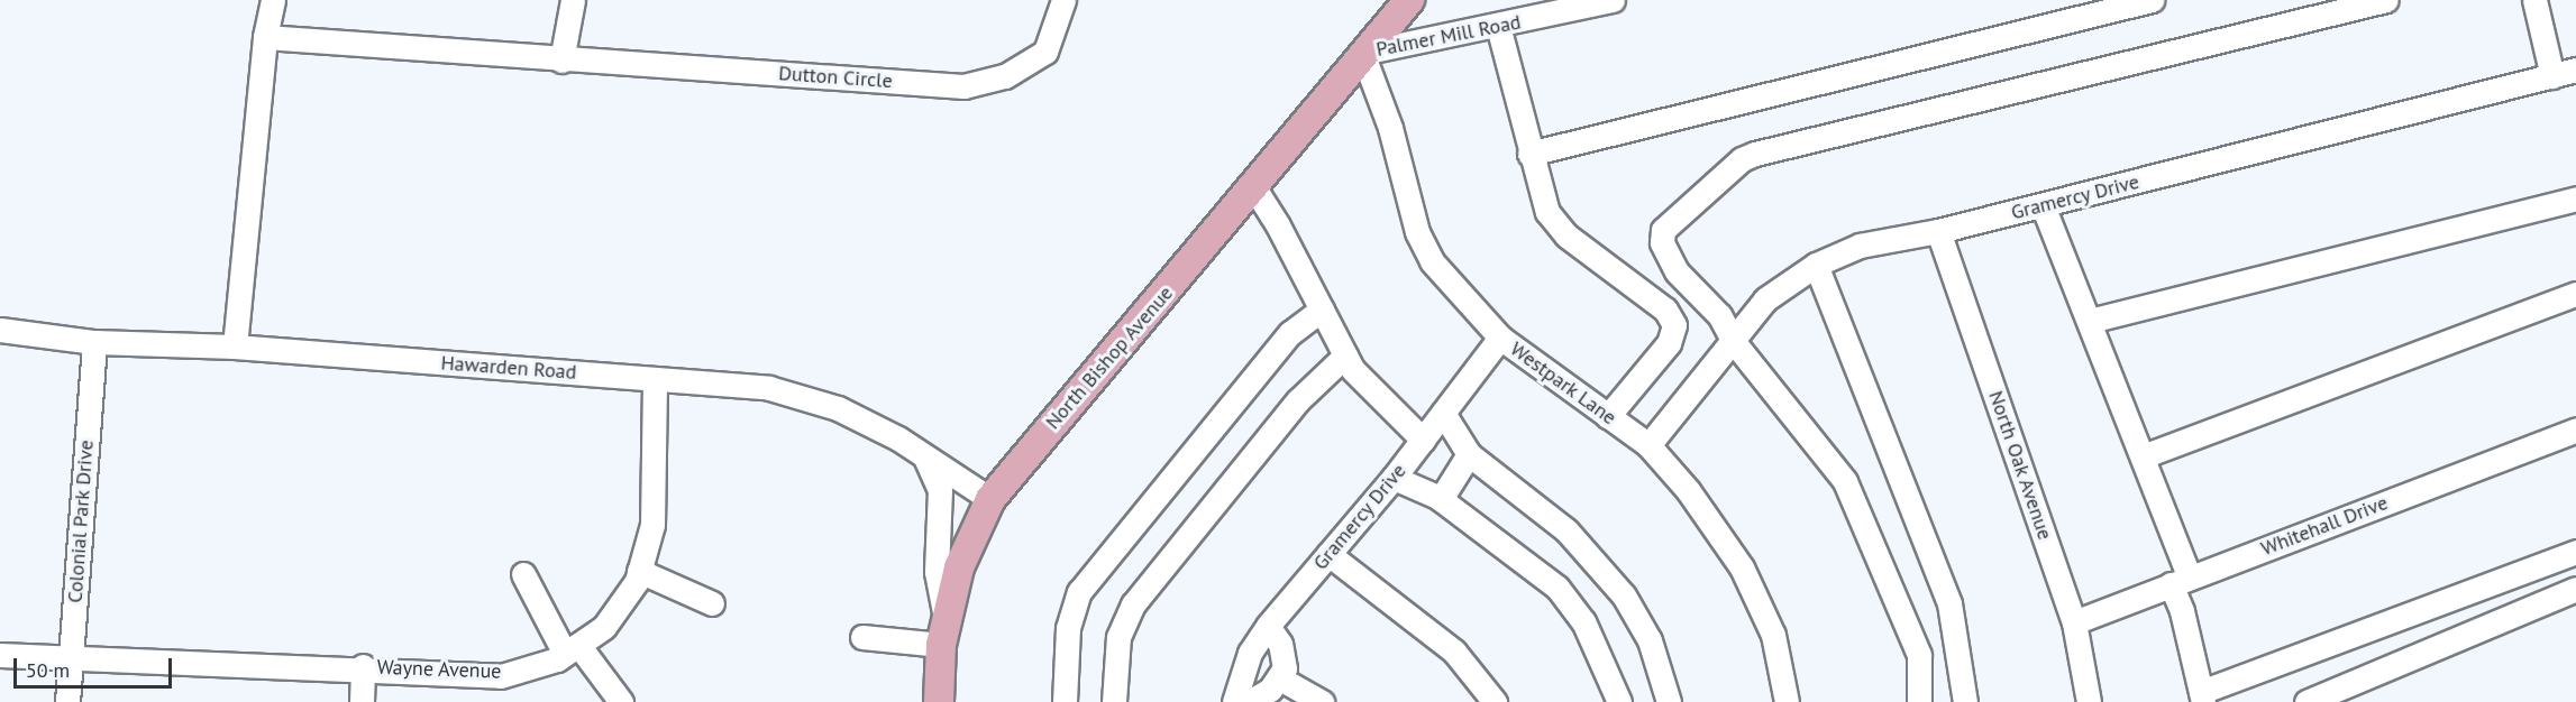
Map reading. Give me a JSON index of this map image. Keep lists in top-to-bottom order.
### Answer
{
  "streets": {
    "main road": ["North Bishop Avenue"],
    "street": [
      "Palmer Mill Road",
      "Dutton Circle",
      "Gramercy Drive",
      "Hawarden Road",
      "Westpark Lane",
      "North Oak Avenue",
      "Colonial Park Drive",
      "Whitehall Drive",
      "Wayne Avenue"
    ]
  },
  "crossings": [
    ["Palmer Mill Road", "North Bishop Avenue"],
    ["Palmer Mill Road", "Westpark Lane"],
    ["Gramercy Drive", "Westpark Lane"],
    ["Gramercy Drive", "North Oak Avenue"],
    ["North Bishop Avenue", "Hawarden Road"],
    ["North Bishop Avenue", "Westpark Lane"],
    ["Hawarden Road", "Colonial Park Drive"],
    ["Hawarden Road", "Wayne Avenue"],
    ["North Oak Avenue", "Whitehall Drive"],
    ["Colonial Park Drive", "Wayne Avenue"]
  ],
  "scale_bar": "50 m"
}
